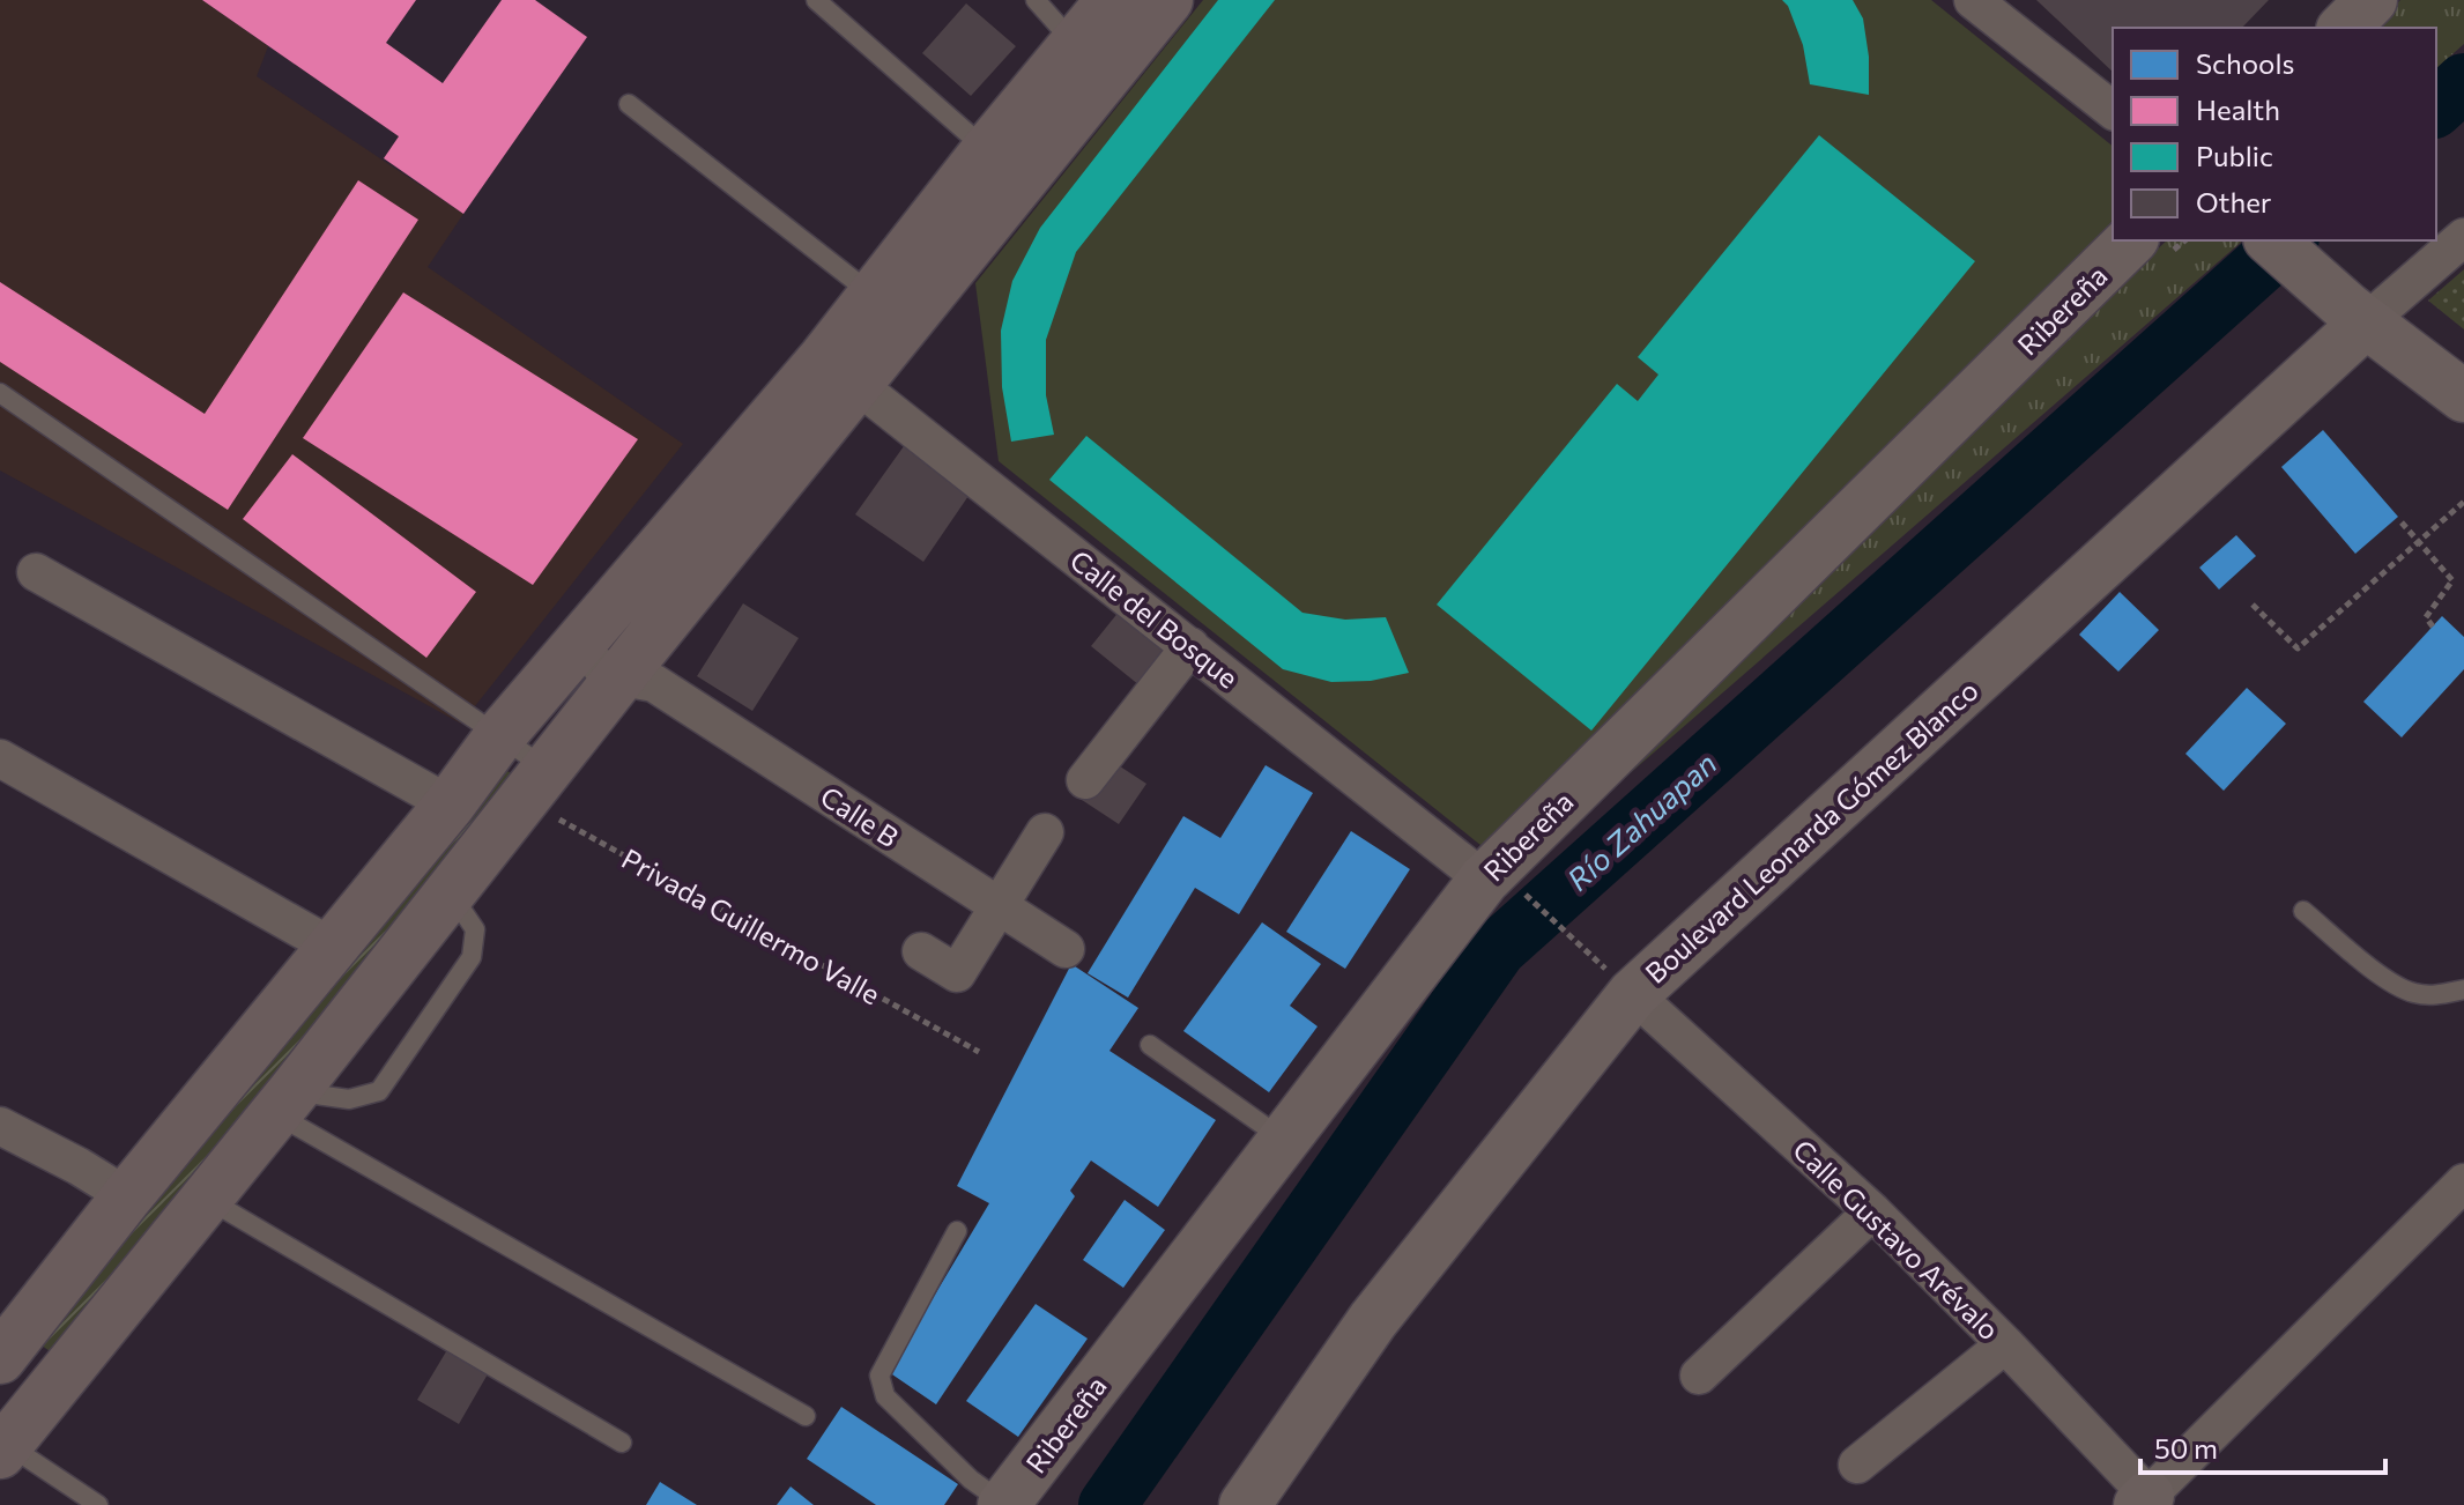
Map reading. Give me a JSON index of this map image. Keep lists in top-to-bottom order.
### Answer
{
  "streets": {
    "street": [
      "Ribereña",
      "Calle del Bosque",
      "Calle B",
      "Boulevard Leonarda Gómez Blanco",
      "Calle Gustavo Arévalo"
    ],
    "path": ["Privada Guillermo Valle"]
  },
  "crossings": [
    ["Ribereña", "Calle del Bosque"],
    ["Boulevard Leonarda Gómez Blanco", "Calle Gustavo Arévalo"]
  ],
  "water": ["Río Zahuapan"],
  "legend": [
    "Schools",
    "Health",
    "Public",
    "Other"
  ],
  "scale_bar": "50 m"
}
